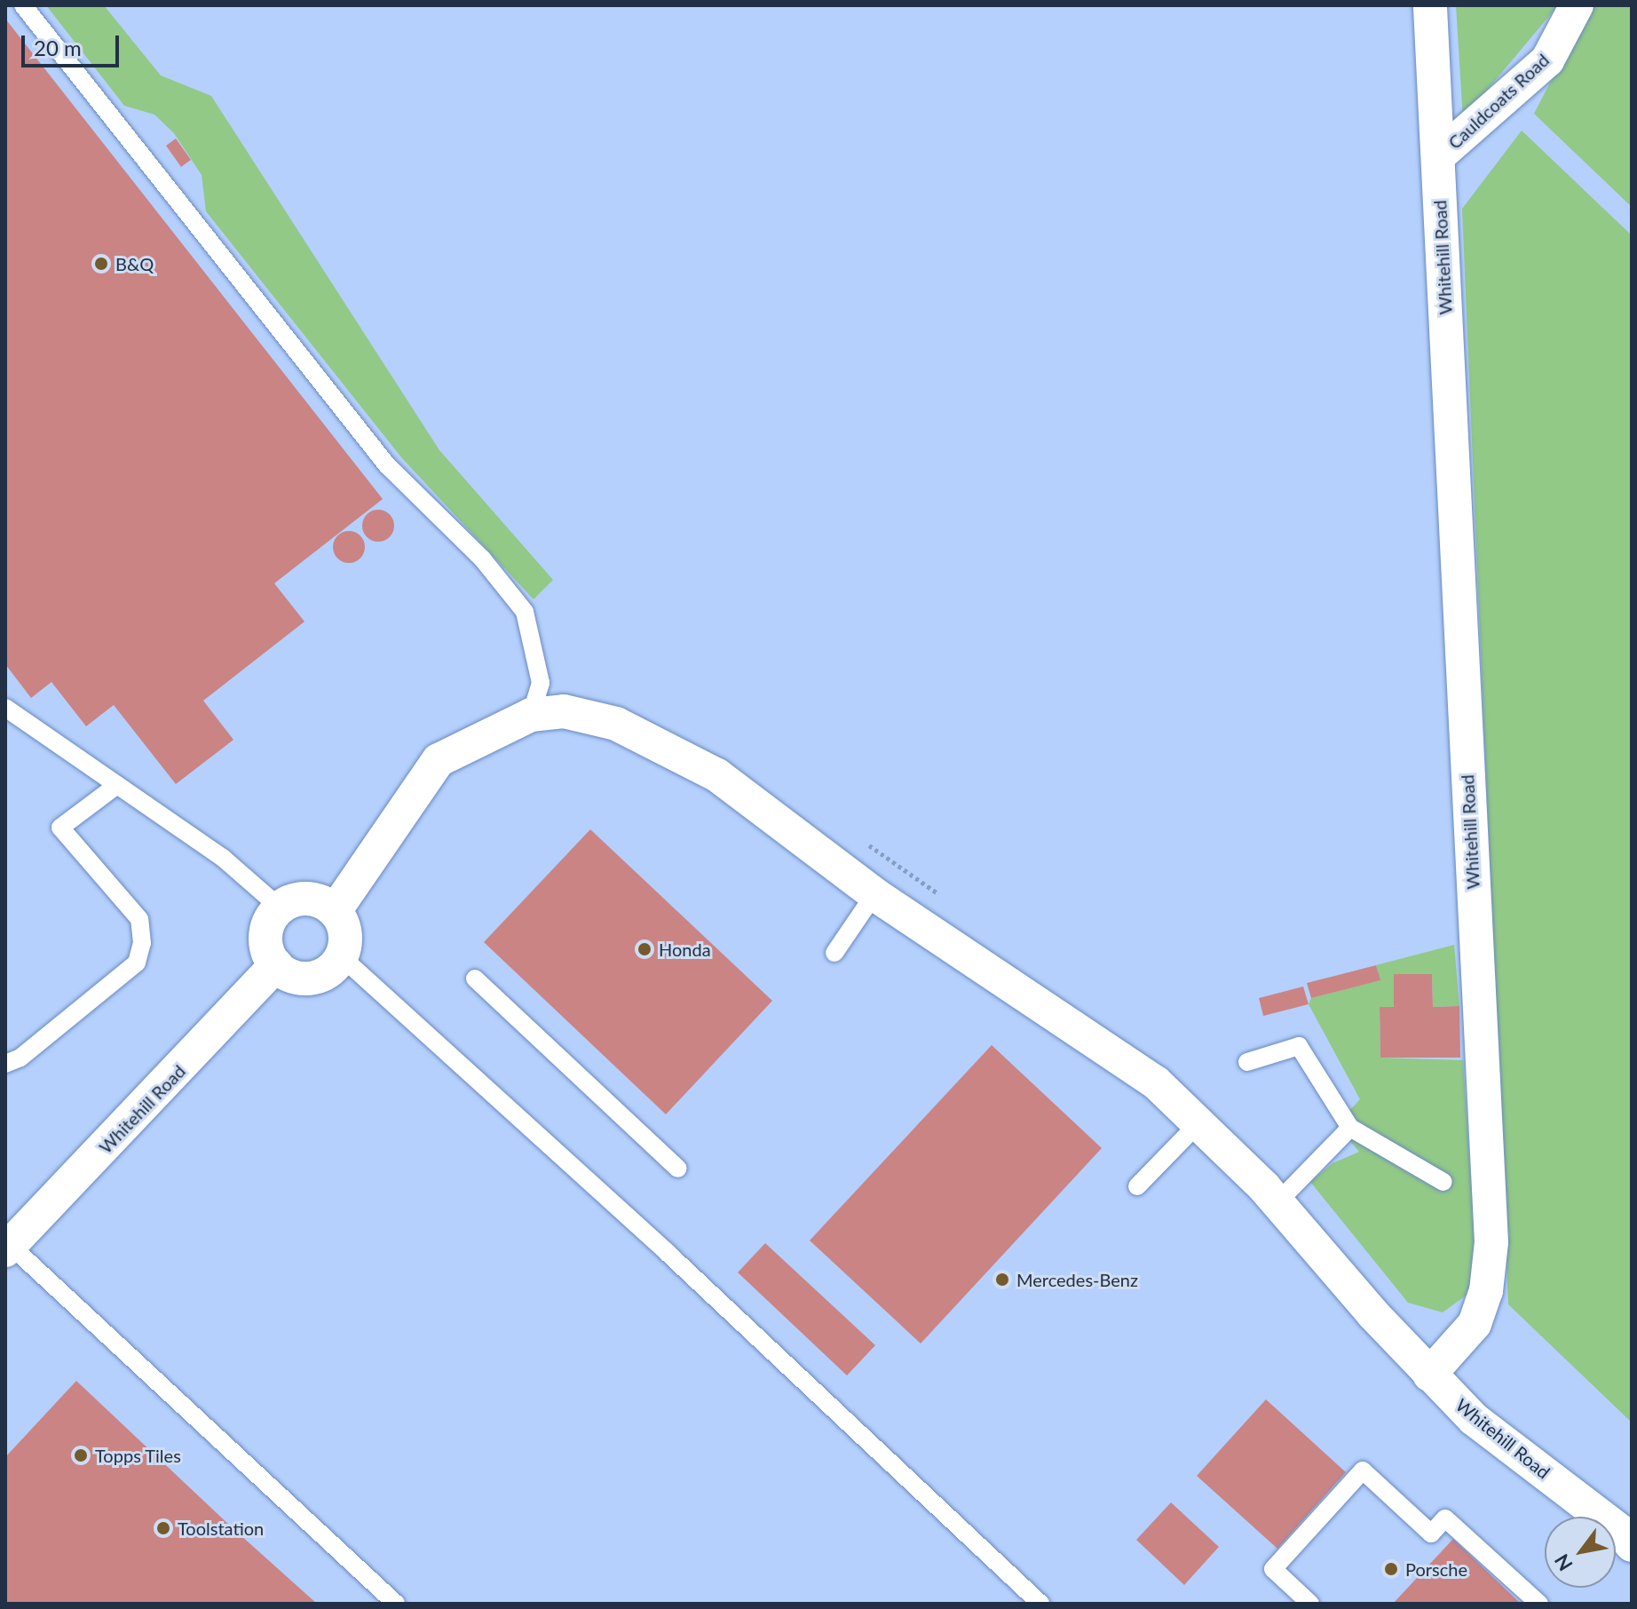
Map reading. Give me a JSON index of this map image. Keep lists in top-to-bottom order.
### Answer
{
  "streets": {
    "street": ["Cauldcoats Road", "Whitehill Road"]
  },
  "crossings": [
    ["Cauldcoats Road", "Whitehill Road"]
  ],
  "places": [
    "B&Q",
    "Honda",
    "Mercedes-Benz",
    "Topps Tiles",
    "Toolstation",
    "Porsche"
  ],
  "scale_bar": "20 m",
  "north": "bottom left"
}
